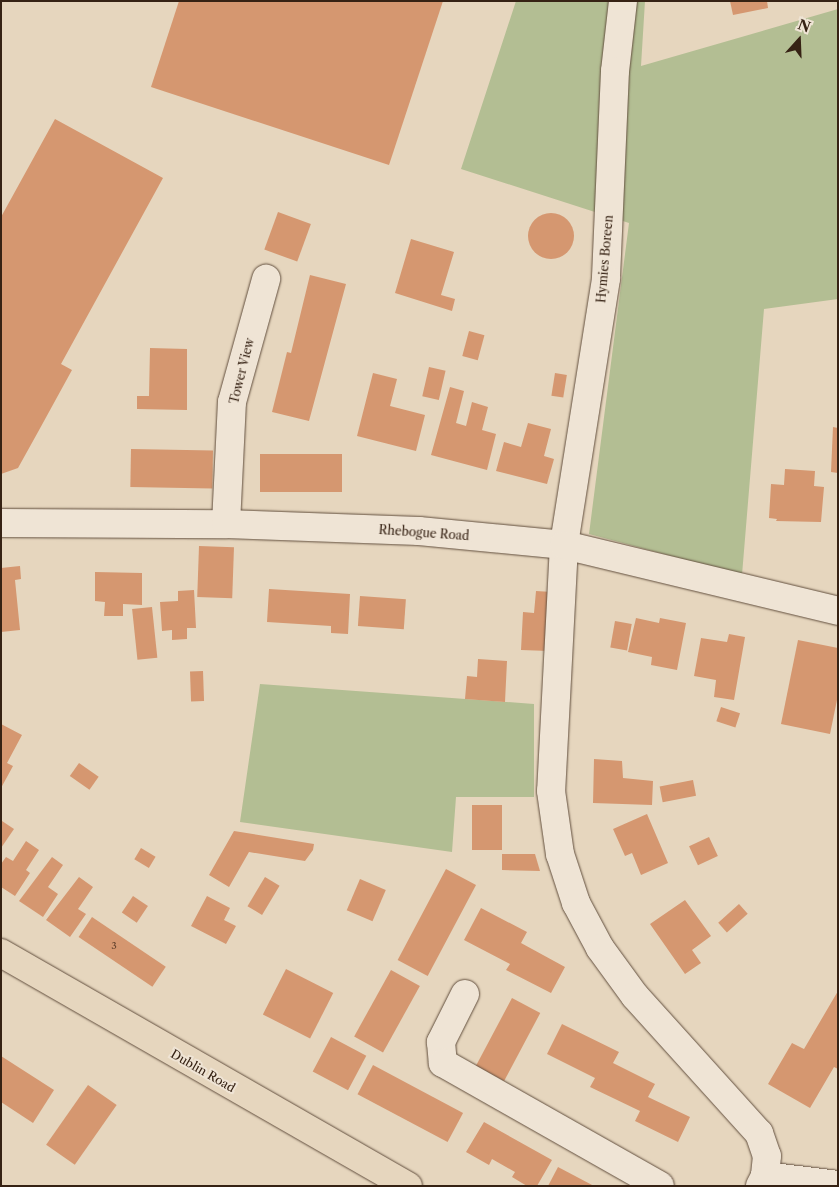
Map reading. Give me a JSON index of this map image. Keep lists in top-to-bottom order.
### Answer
{
  "streets": {
    "main road": ["Dublin Road"],
    "street": ["Hymies Boreen", "Tower View", "Rhebogue Road"]
  },
  "crossings": [
    ["Hymies Boreen", "Rhebogue Road"],
    ["Tower View", "Rhebogue Road"]
  ],
  "house_numbers": ["3"],
  "north": "top"
}
